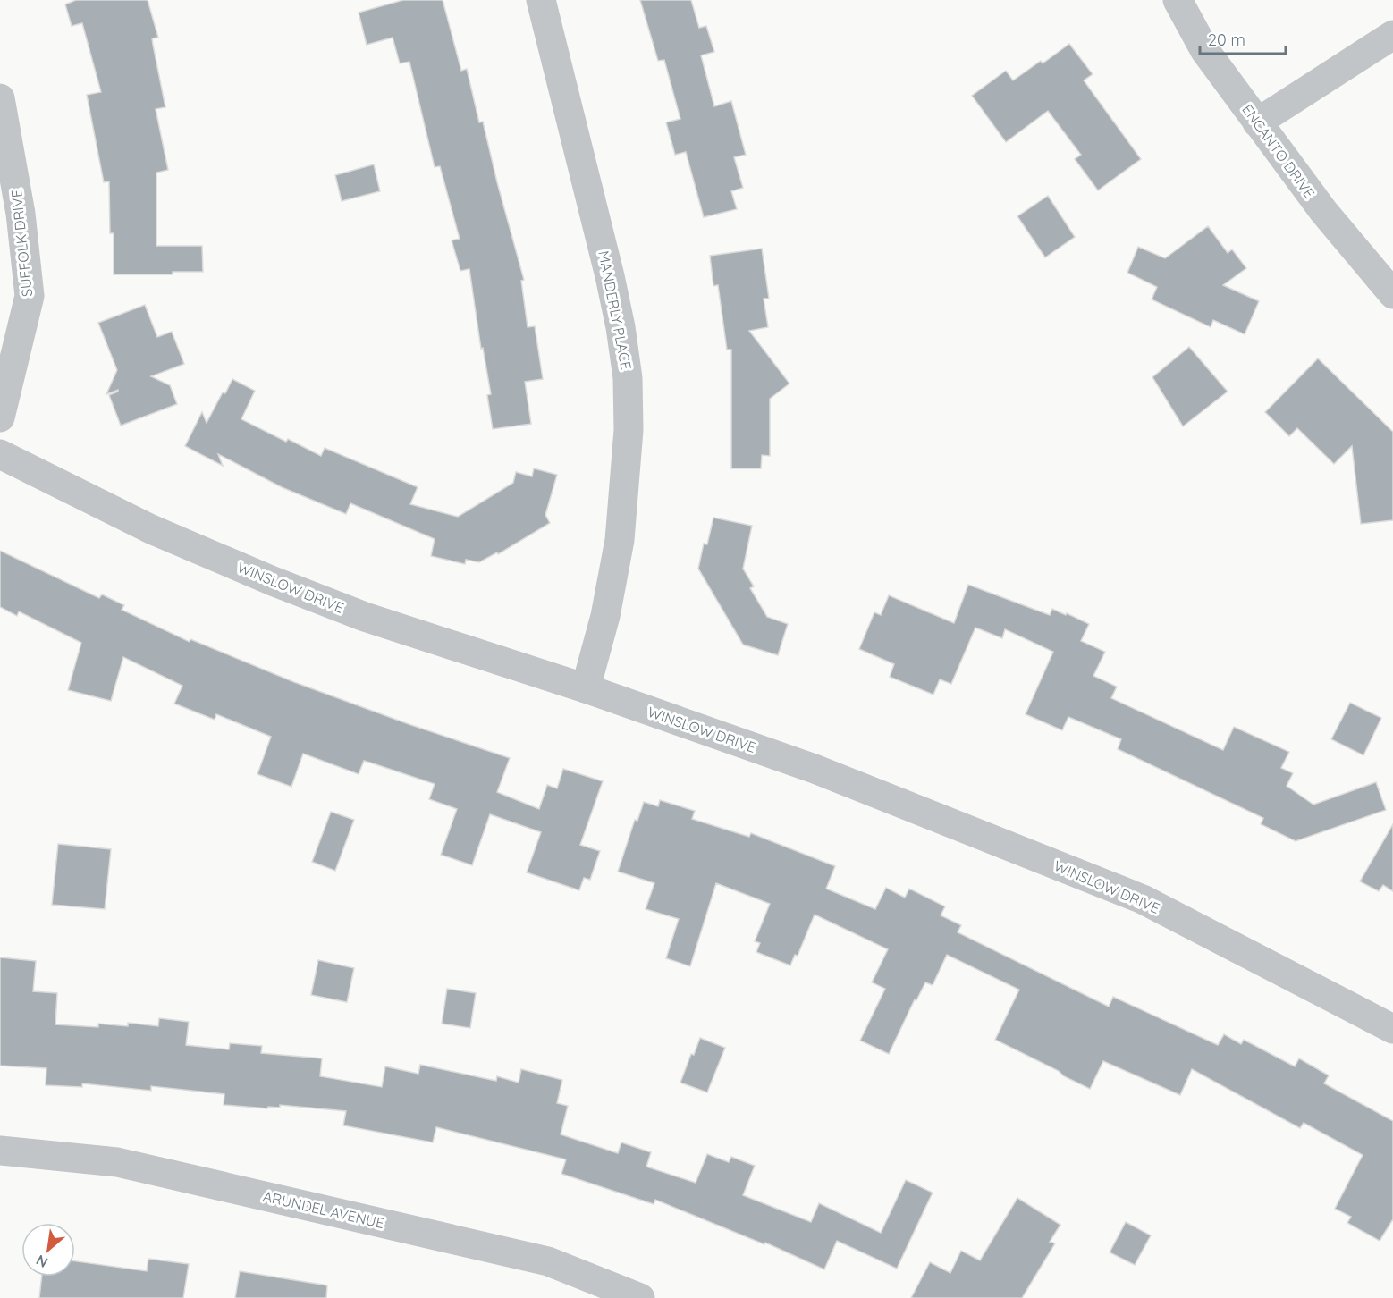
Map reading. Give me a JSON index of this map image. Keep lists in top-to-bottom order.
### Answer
{
  "streets": {
    "street": [
      "ENCANTO DRIVE",
      "SUFFOLK DRIVE",
      "MANDERLY PLACE",
      "WINSLOW DRIVE",
      "ARUNDEL AVENUE"
    ]
  },
  "crossings": [
    ["MANDERLY PLACE", "WINSLOW DRIVE"]
  ],
  "scale_bar": "20 m",
  "north": "bottom left"
}
